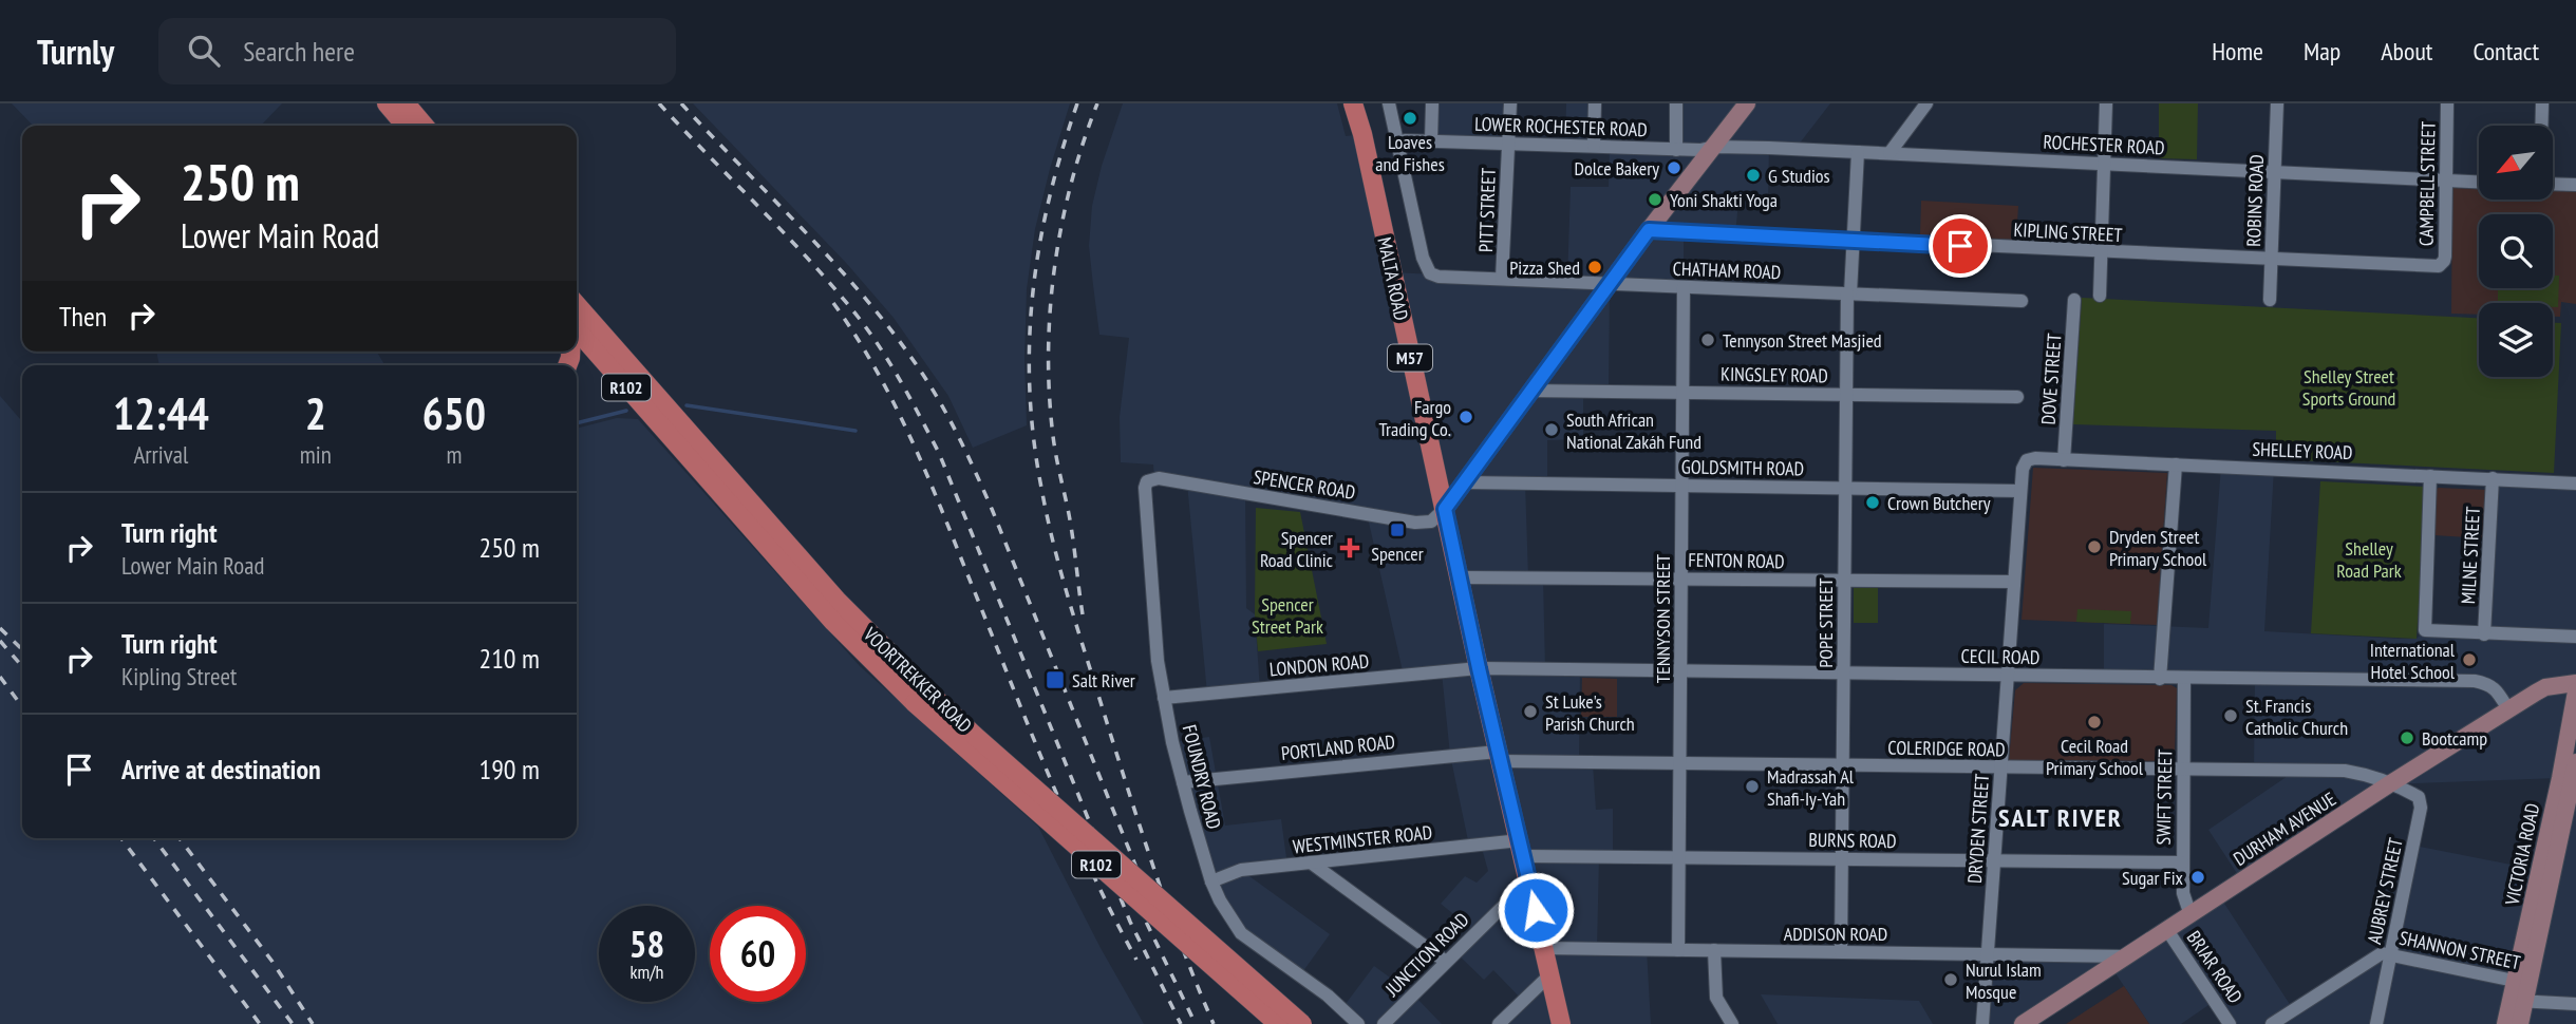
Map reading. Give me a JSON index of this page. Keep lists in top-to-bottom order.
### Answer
{
  "streets": {
    "main road": [
      "MALTA ROAD",
      "M57",
      "R102",
      "VOORTREKKER ROAD"
    ],
    "street": [
      "LOWER ROCHESTER ROAD",
      "ROCHESTER ROAD",
      "CAMPBELL STREET",
      "ROBINS ROAD",
      "PITT STREET",
      "KIPLING STREET",
      "CHATHAM ROAD",
      "KINGSLEY ROAD",
      "DOVE STREET",
      "SHELLEY ROAD",
      "GOLDSMITH ROAD",
      "SPENCER ROAD",
      "MILNE STREET",
      "FENTON ROAD",
      "TENNYSON STREET",
      "POPE STREET",
      "CECIL ROAD",
      "LONDON ROAD",
      "PORTLAND ROAD",
      "COLERIDGE ROAD",
      "FOUNDRY ROAD",
      "SWIFT STREET",
      "DRYDEN STREET",
      "DURHAM AVENUE",
      "WESTMINSTER ROAD",
      "BURNS ROAD",
      "VICTORIA ROAD",
      "AUBREY STREET",
      "ADDISON ROAD",
      "SHANNON STREET",
      "JUNCTION ROAD",
      "BRIAR ROAD"
    ]
  },
  "crossings": [
    ["LOWER ROCHESTER ROAD", "ROCHESTER ROAD"],
    ["LOWER ROCHESTER ROAD", "PITT STREET"],
    ["ROCHESTER ROAD", "CAMPBELL STREET"],
    ["ROCHESTER ROAD", "ROBINS ROAD"],
    ["ROCHESTER ROAD", "POPE STREET"],
    ["CAMPBELL STREET", "KIPLING STREET"],
    ["ROBINS ROAD", "KIPLING STREET"],
    ["PITT STREET", "CHATHAM ROAD"],
    ["KIPLING STREET", "POPE STREET"],
    ["CHATHAM ROAD", "TENNYSON STREET"],
    ["CHATHAM ROAD", "POPE STREET"],
    ["MALTA ROAD", "M57"],
    ["MALTA ROAD", "SPENCER ROAD"],
    ["M57", "SPENCER ROAD"],
    ["M57", "FENTON ROAD"],
    ["M57", "CECIL ROAD"],
    ["M57", "LONDON ROAD"],
    ["M57", "PORTLAND ROAD"],
    ["M57", "COLERIDGE ROAD"],
    ["M57", "WESTMINSTER ROAD"],
    ["M57", "BURNS ROAD"],
    ["M57", "ADDISON ROAD"],
    ["M57", "JUNCTION ROAD"],
    ["KINGSLEY ROAD", "TENNYSON STREET"],
    ["KINGSLEY ROAD", "POPE STREET"],
    ["DOVE STREET", "SHELLEY ROAD"],
    ["SHELLEY ROAD", "MILNE STREET"],
    ["SHELLEY ROAD", "DRYDEN STREET"],
    ["GOLDSMITH ROAD", "TENNYSON STREET"],
    ["GOLDSMITH ROAD", "POPE STREET"],
    ["GOLDSMITH ROAD", "DRYDEN STREET"],
    ["SPENCER ROAD", "FOUNDRY ROAD"],
    ["FENTON ROAD", "TENNYSON STREET"],
    ["FENTON ROAD", "POPE STREET"],
    ["FENTON ROAD", "DRYDEN STREET"],
    ["TENNYSON STREET", "CECIL ROAD"],
    ["TENNYSON STREET", "COLERIDGE ROAD"],
    ["TENNYSON STREET", "BURNS ROAD"],
    ["TENNYSON STREET", "ADDISON ROAD"],
    ["POPE STREET", "CECIL ROAD"],
    ["POPE STREET", "COLERIDGE ROAD"],
    ["POPE STREET", "BURNS ROAD"],
    ["POPE STREET", "ADDISON ROAD"],
    ["CECIL ROAD", "LONDON ROAD"],
    ["CECIL ROAD", "SWIFT STREET"],
    ["CECIL ROAD", "DRYDEN STREET"],
    ["CECIL ROAD", "DURHAM AVENUE"],
    ["LONDON ROAD", "FOUNDRY ROAD"],
    ["PORTLAND ROAD", "COLERIDGE ROAD"],
    ["PORTLAND ROAD", "FOUNDRY ROAD"],
    ["COLERIDGE ROAD", "SWIFT STREET"],
    ["COLERIDGE ROAD", "DRYDEN STREET"],
    ["COLERIDGE ROAD", "DURHAM AVENUE"],
    ["COLERIDGE ROAD", "AUBREY STREET"],
    ["FOUNDRY ROAD", "WESTMINSTER ROAD"],
    ["SWIFT STREET", "DURHAM AVENUE"],
    ["SWIFT STREET", "BURNS ROAD"],
    ["DRYDEN STREET", "BURNS ROAD"],
    ["DRYDEN STREET", "ADDISON ROAD"],
    ["DURHAM AVENUE", "AUBREY STREET"],
    ["DURHAM AVENUE", "ADDISON ROAD"],
    ["DURHAM AVENUE", "BRIAR ROAD"],
    ["WESTMINSTER ROAD", "BURNS ROAD"],
    ["VICTORIA ROAD", "SHANNON STREET"],
    ["AUBREY STREET", "SHANNON STREET"]
  ],
  "districts": ["SALT RIVER"],
  "parks": ["Shelley Street Sports Ground", "Shelley Road Park", "Spencer Street Park"],
  "places": {
    "other": [
      "Loaves and Fishes",
      "Dolce Bakery",
      "G Studios",
      "Yoni Shakti Yoga",
      "Pizza Shed",
      "Tennyson Street Masjied",
      "Fargo Trading Co.",
      "South African National Zakáh Fund",
      "Crown Butchery",
      "Dryden Street Primary School",
      "International Hotel School",
      "St Luke's Parish Church",
      "St. Francis Catholic Church",
      "Cecil Road Primary School",
      "Bootcamp",
      "Madrassah Al Shafi-Iy-Yah",
      "Sugar Fix",
      "Nurul Islam Mosque"
    ],
    "transit": ["Spencer", "Salt River"],
    "health": ["Spencer Road Clinic"]
  },
  "north": "bottom left",
  "page": {
    "header": "Turnly",
    "search": "Search here",
    "nav": [
      "Home",
      "Map",
      "About",
      "Contact"
    ],
    "turn": ["250 m", "Lower Main Road"],
    "then": "Then",
    "eta": [
      "12:44",
      "Arrival",
      "2",
      "min",
      "650",
      "m"
    ],
    "list": [
      {
        "name": "Turn right",
        "note": "Lower Main Road",
        "value": "250 m"
      },
      {
        "name": "Turn right",
        "note": "Kipling Street",
        "value": "210 m"
      },
      {
        "name": "Arrive at destination",
        "value": "190 m"
      }
    ],
    "speed": "58 km/h",
    "limit": "60"
  }
}
